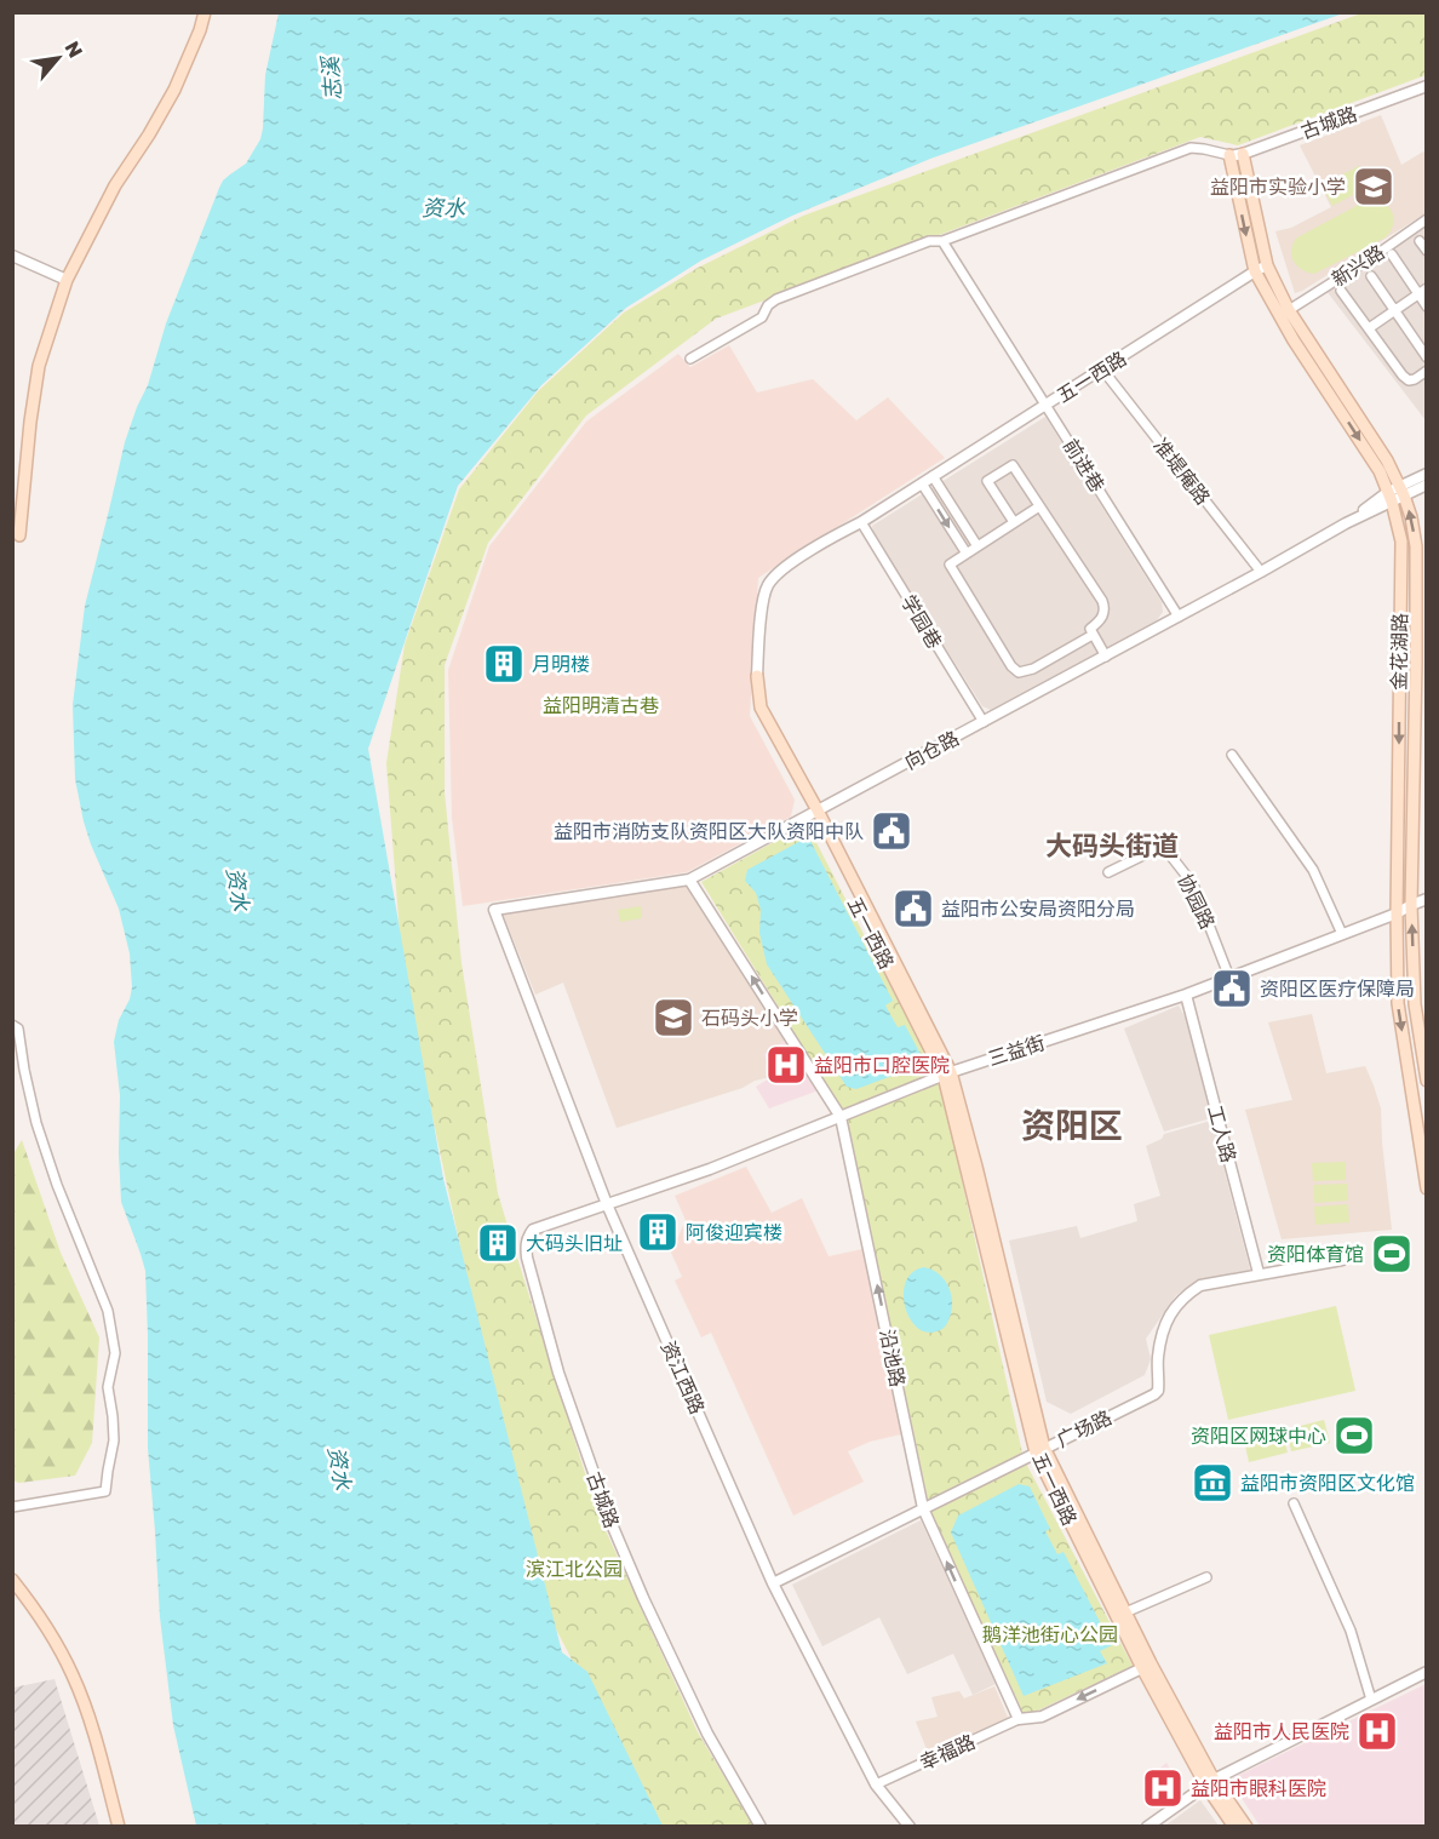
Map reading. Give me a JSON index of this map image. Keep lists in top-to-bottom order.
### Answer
{
  "streets": {
    "main road": ["五一西路", "金花湖路"],
    "street": [
      "古城路",
      "新兴路",
      "前进巷",
      "准堤庵路",
      "学园巷",
      "向仓路",
      "协园路",
      "三益街",
      "工人路",
      "沿池路",
      "资江西路",
      "广场路",
      "幸福路"
    ]
  },
  "crossings": [
    ["古城路", "金花湖路"],
    ["古城路", "三益街"],
    ["古城路", "资江西路"],
    ["五一西路", "前进巷"],
    ["五一西路", "准堤庵路"],
    ["五一西路", "学园巷"],
    ["五一西路", "金花湖路"],
    ["五一西路", "向仓路"],
    ["五一西路", "三益街"],
    ["五一西路", "广场路"],
    ["前进巷", "向仓路"],
    ["准堤庵路", "向仓路"],
    ["学园巷", "向仓路"],
    ["金花湖路", "向仓路"],
    ["金花湖路", "三益街"],
    ["向仓路", "沿池路"],
    ["向仓路", "资江西路"],
    ["协园路", "三益街"],
    ["三益街", "工人路"],
    ["三益街", "沿池路"],
    ["三益街", "资江西路"],
    ["工人路", "广场路"],
    ["沿池路", "广场路"],
    ["沿池路", "幸福路"],
    ["资江西路", "广场路"],
    ["资江西路", "幸福路"]
  ],
  "one_way": ["沿池路"],
  "districts": ["大码头街道", "资阳区"],
  "water": ["志溪", "资水"],
  "parks": ["益阳明清古巷", "滨江北公园", "鹅洋池街心公园"],
  "places": {
    "school or university": ["益阳市实验小学", "石码头小学"],
    "building": ["月明楼", "阿俊迎宾楼", "大码头旧址"],
    "public building": ["益阳市消防支队资阳区大队资阳中队", "益阳市公安局资阳分局", "资阳区医疗保障局"],
    "hospital": ["益阳市口腔医院", "益阳市人民医院", "益阳市眼科医院"],
    "sports": ["资阳体育馆", "资阳区网球中心"],
    "museum": ["益阳市资阳区文化馆"]
  },
  "north": "top right"
}
